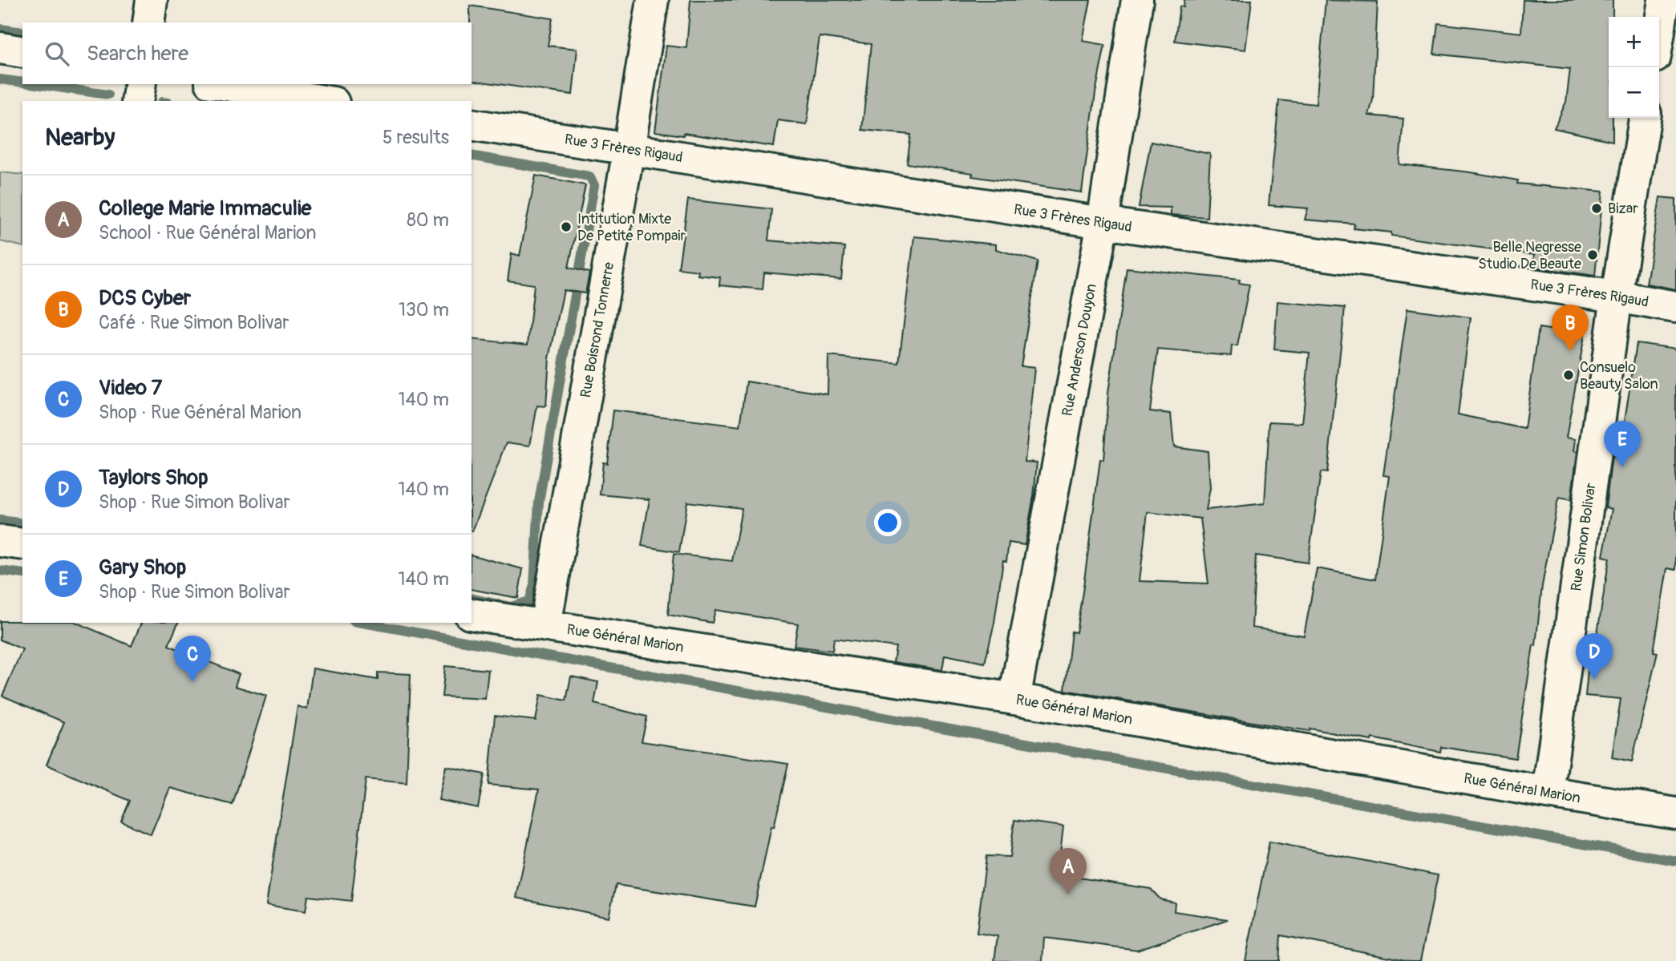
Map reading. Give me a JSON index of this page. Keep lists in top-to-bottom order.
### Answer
{
  "streets": {
    "street": [
      "Rue 3 Frères Rigaud",
      "Rue Boisrond Tonnerre",
      "Rue Anderson Douyon",
      "Rue Simon Bolivar",
      "Rue Général Marion"
    ]
  },
  "crossings": [
    ["Rue 3 Frères Rigaud", "Rue Boisrond Tonnerre"],
    ["Rue 3 Frères Rigaud", "Rue Anderson Douyon"],
    ["Rue 3 Frères Rigaud", "Rue Simon Bolivar"],
    ["Rue Boisrond Tonnerre", "Rue Général Marion"],
    ["Rue Anderson Douyon", "Rue Général Marion"],
    ["Rue Simon Bolivar", "Rue Général Marion"]
  ],
  "places": [
    "Bizar",
    "Intitution Mixte De Petite Pompair",
    "Belle Negresse Studio De Beaute",
    "Consuelo Beauty Salon"
  ],
  "page": {
    "map_buttons": ["+", "−"],
    "search": "Search here",
    "heading": ["Nearby", "5 results"],
    "list": [
      {
        "mark": "A",
        "name": "College Marie Immaculie",
        "note": "School · Rue Général Marion",
        "value": "80 m"
      },
      {
        "mark": "B",
        "name": "DCS Cyber",
        "note": "Café · Rue Simon Bolivar",
        "value": "130 m"
      },
      {
        "mark": "C",
        "name": "Video 7",
        "note": "Shop · Rue Général Marion",
        "value": "140 m"
      },
      {
        "mark": "D",
        "name": "Taylors Shop",
        "note": "Shop · Rue Simon Bolivar",
        "value": "140 m"
      },
      {
        "mark": "E",
        "name": "Gary Shop",
        "note": "Shop · Rue Simon Bolivar",
        "value": "140 m"
      }
    ],
    "pins": [
      "B",
      "E",
      "D",
      "C",
      "A"
    ]
  }
}
